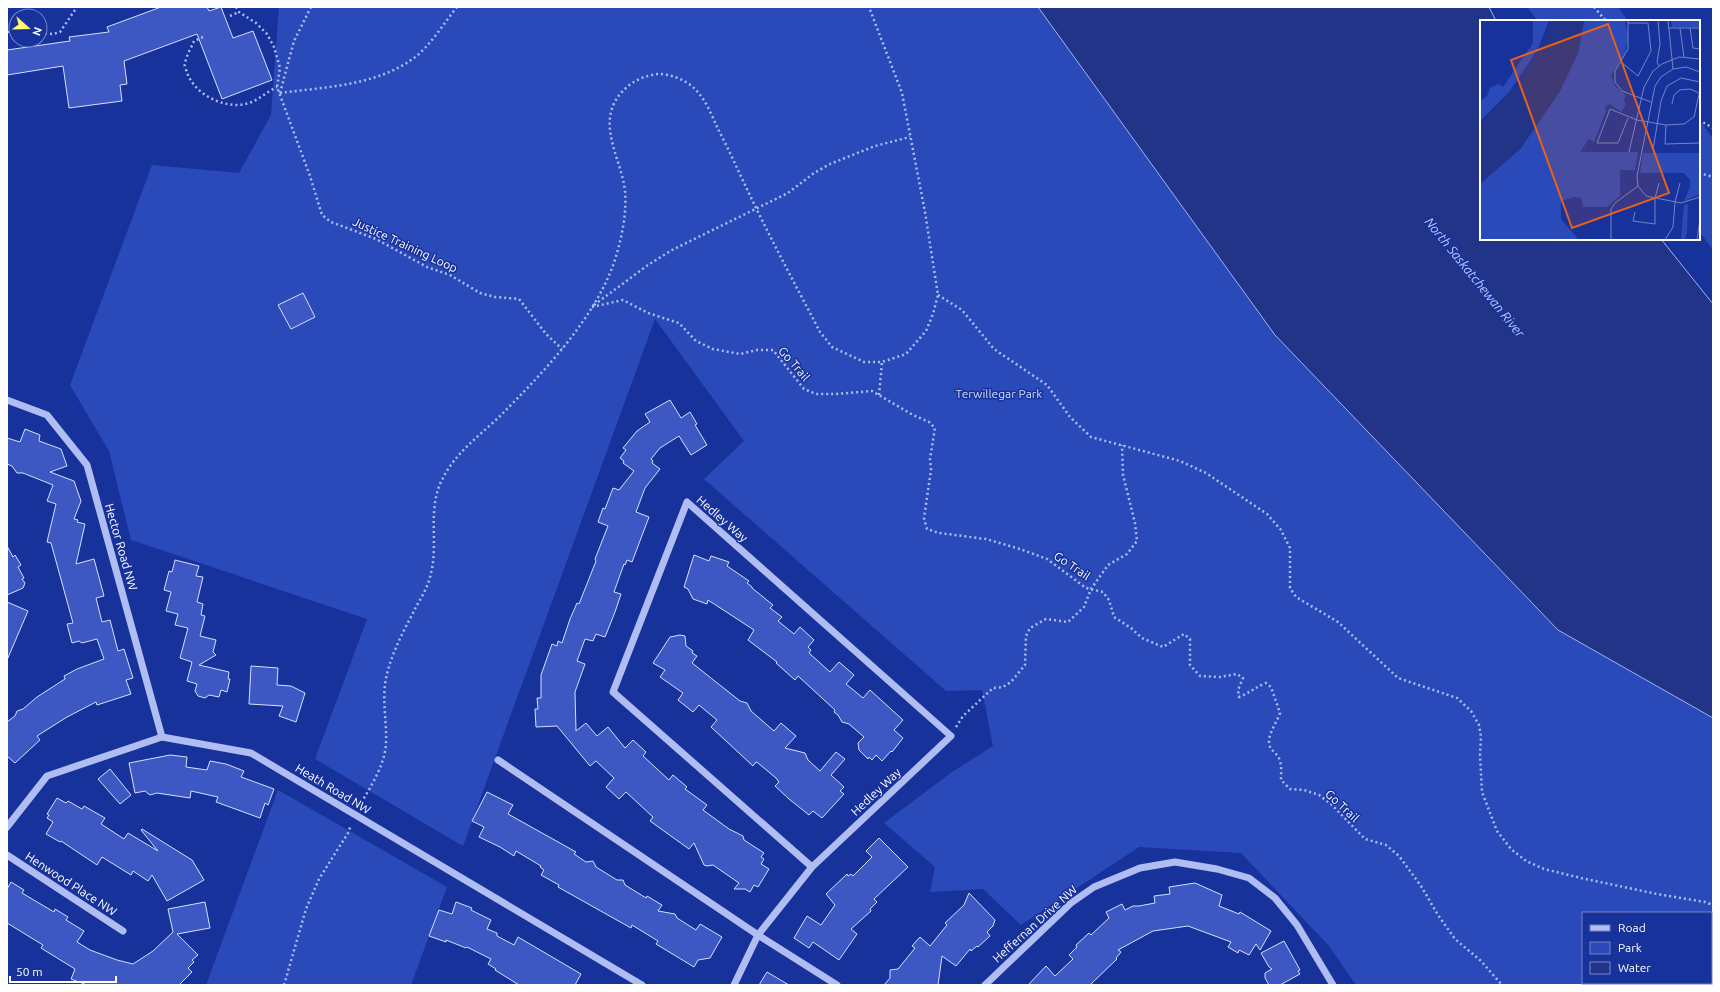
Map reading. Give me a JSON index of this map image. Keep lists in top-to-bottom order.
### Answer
{
  "streets": {
    "street": [
      "Hedley Way",
      "Hector Road NW",
      "Heath Road NW",
      "Henwood Place NW",
      "Heffernan Drive NW"
    ],
    "path": ["Justice Training Loop", "Go Trail"]
  },
  "crossings": [
    ["Hector Road NW", "Heath Road NW"]
  ],
  "water": ["North Saskatchewan River"],
  "parks": ["Terwillegar Park"],
  "legend": ["Road", "Park", "Water"],
  "scale_bar": "50 m",
  "north": "right"
}
